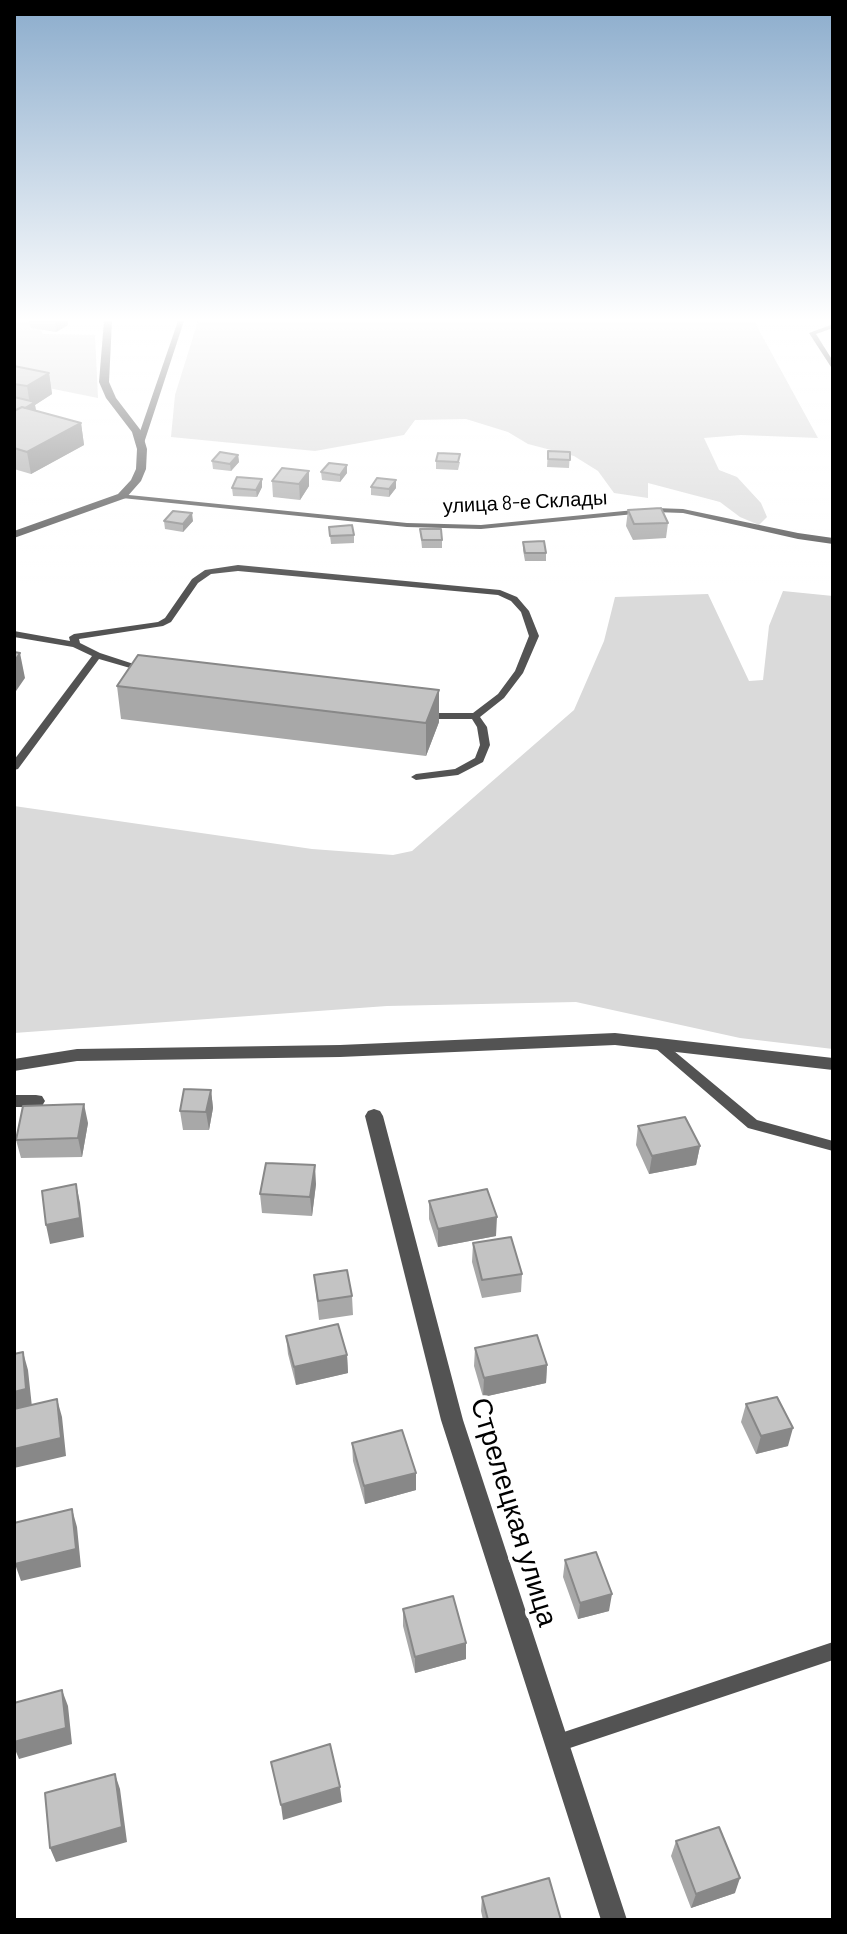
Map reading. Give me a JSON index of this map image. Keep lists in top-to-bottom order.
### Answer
{
  "streets": {
    "street": ["Стрелецкая улица"],
    "lane": ["улица 8-е Склады"]
  }
}
